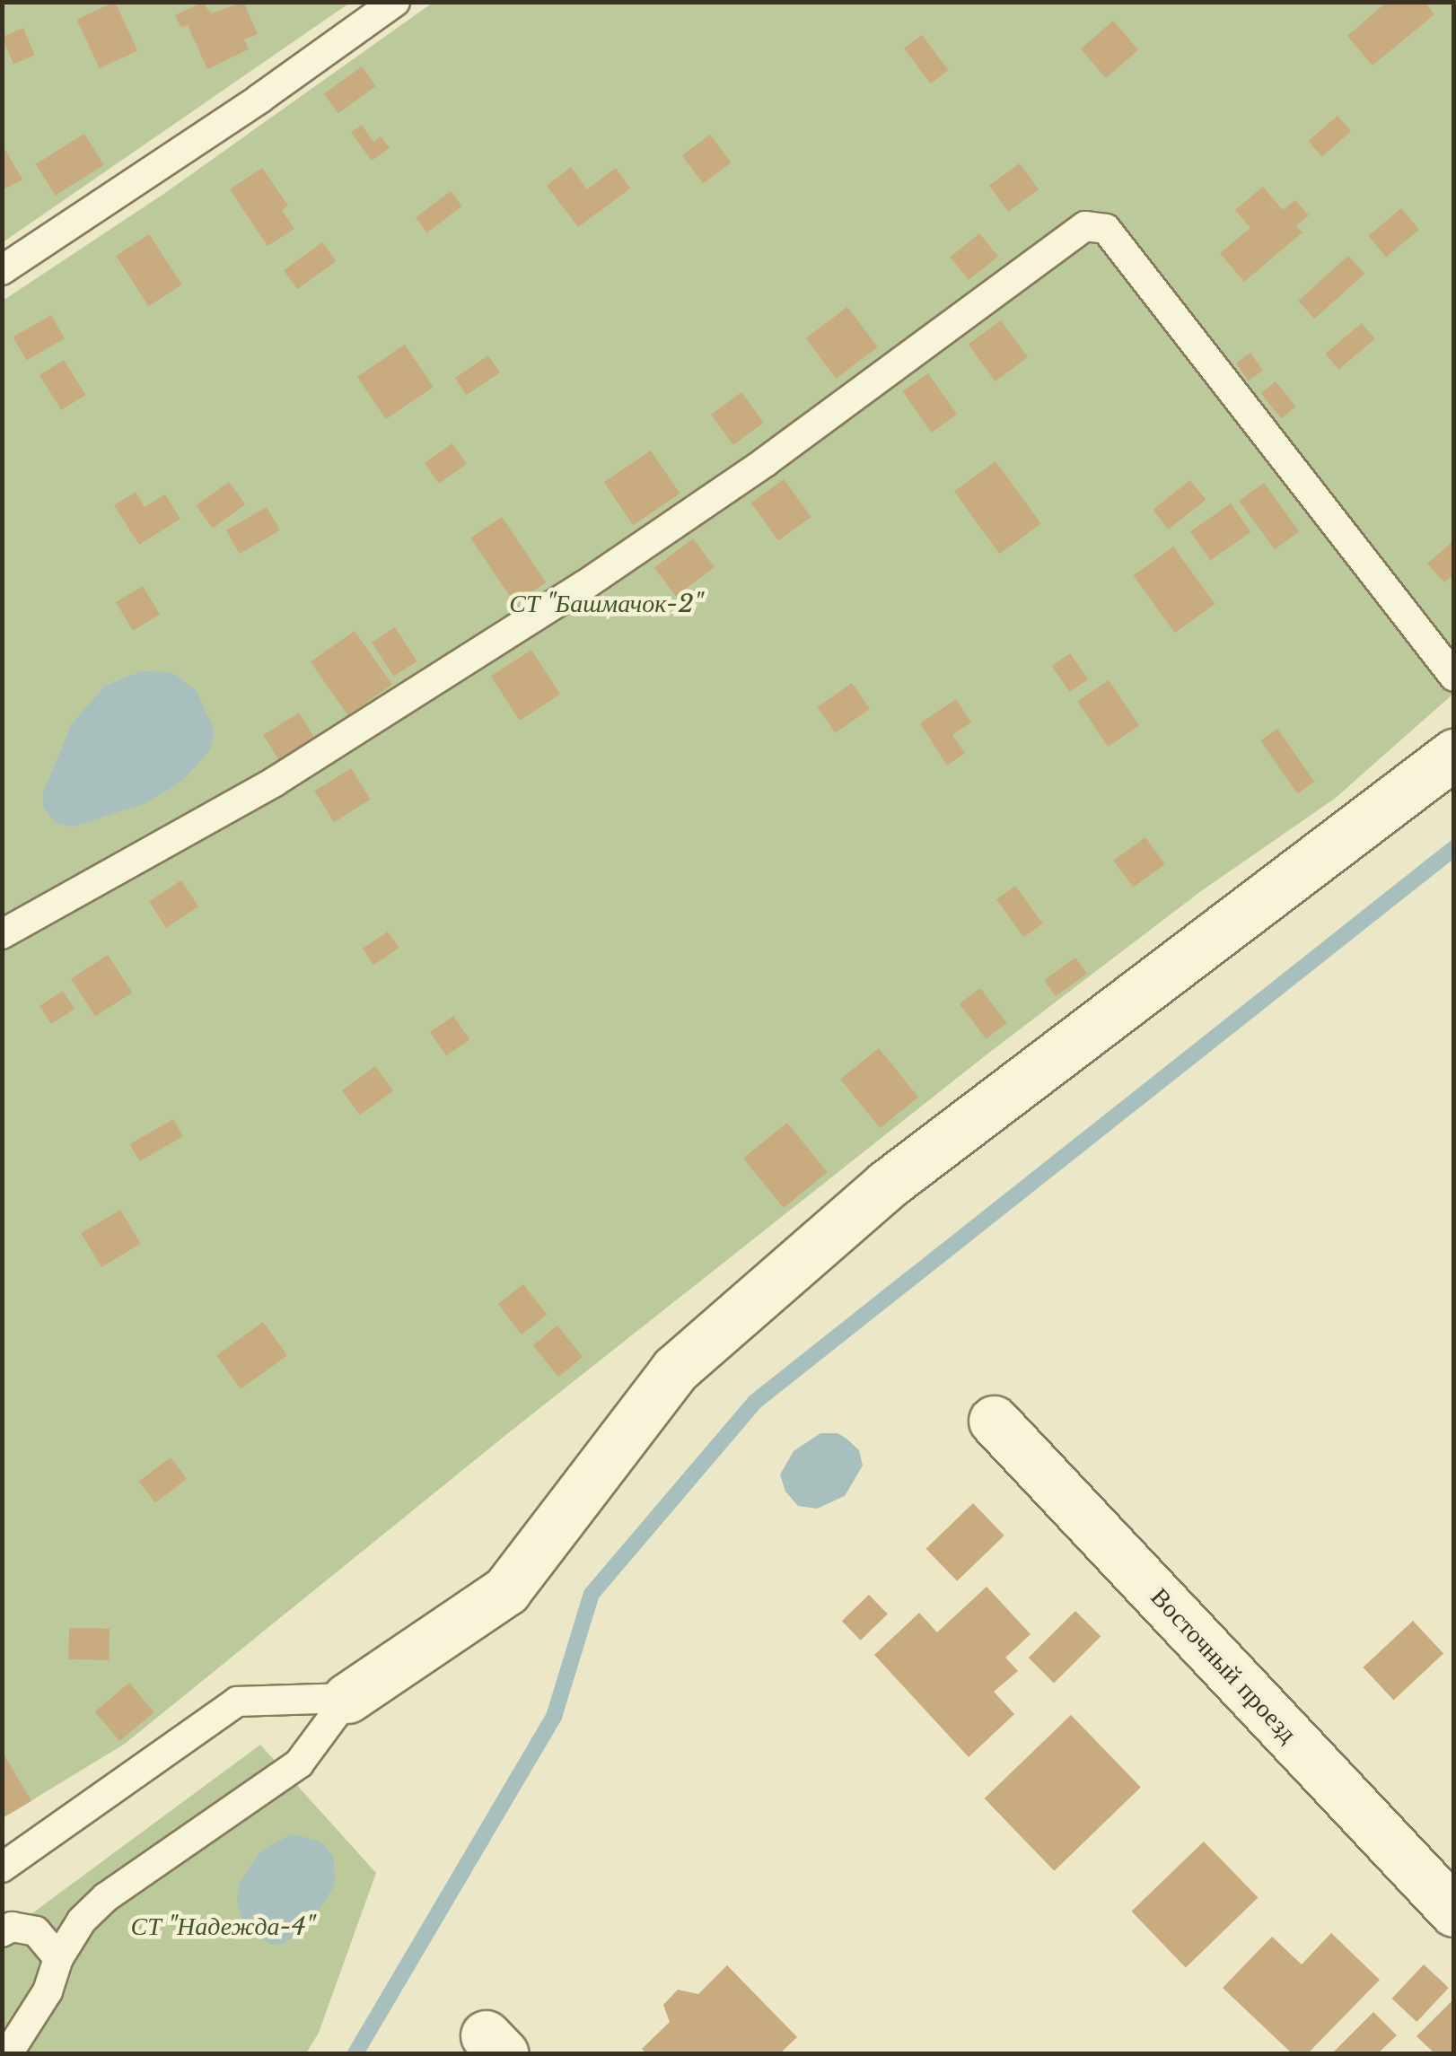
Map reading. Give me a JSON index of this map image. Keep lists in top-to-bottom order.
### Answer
{
  "streets": {
    "street": ["Восточный проезд"]
  },
  "parks": ["СТ \"Башмачок-2\"", "СТ \"Надежда-4\""]
}
